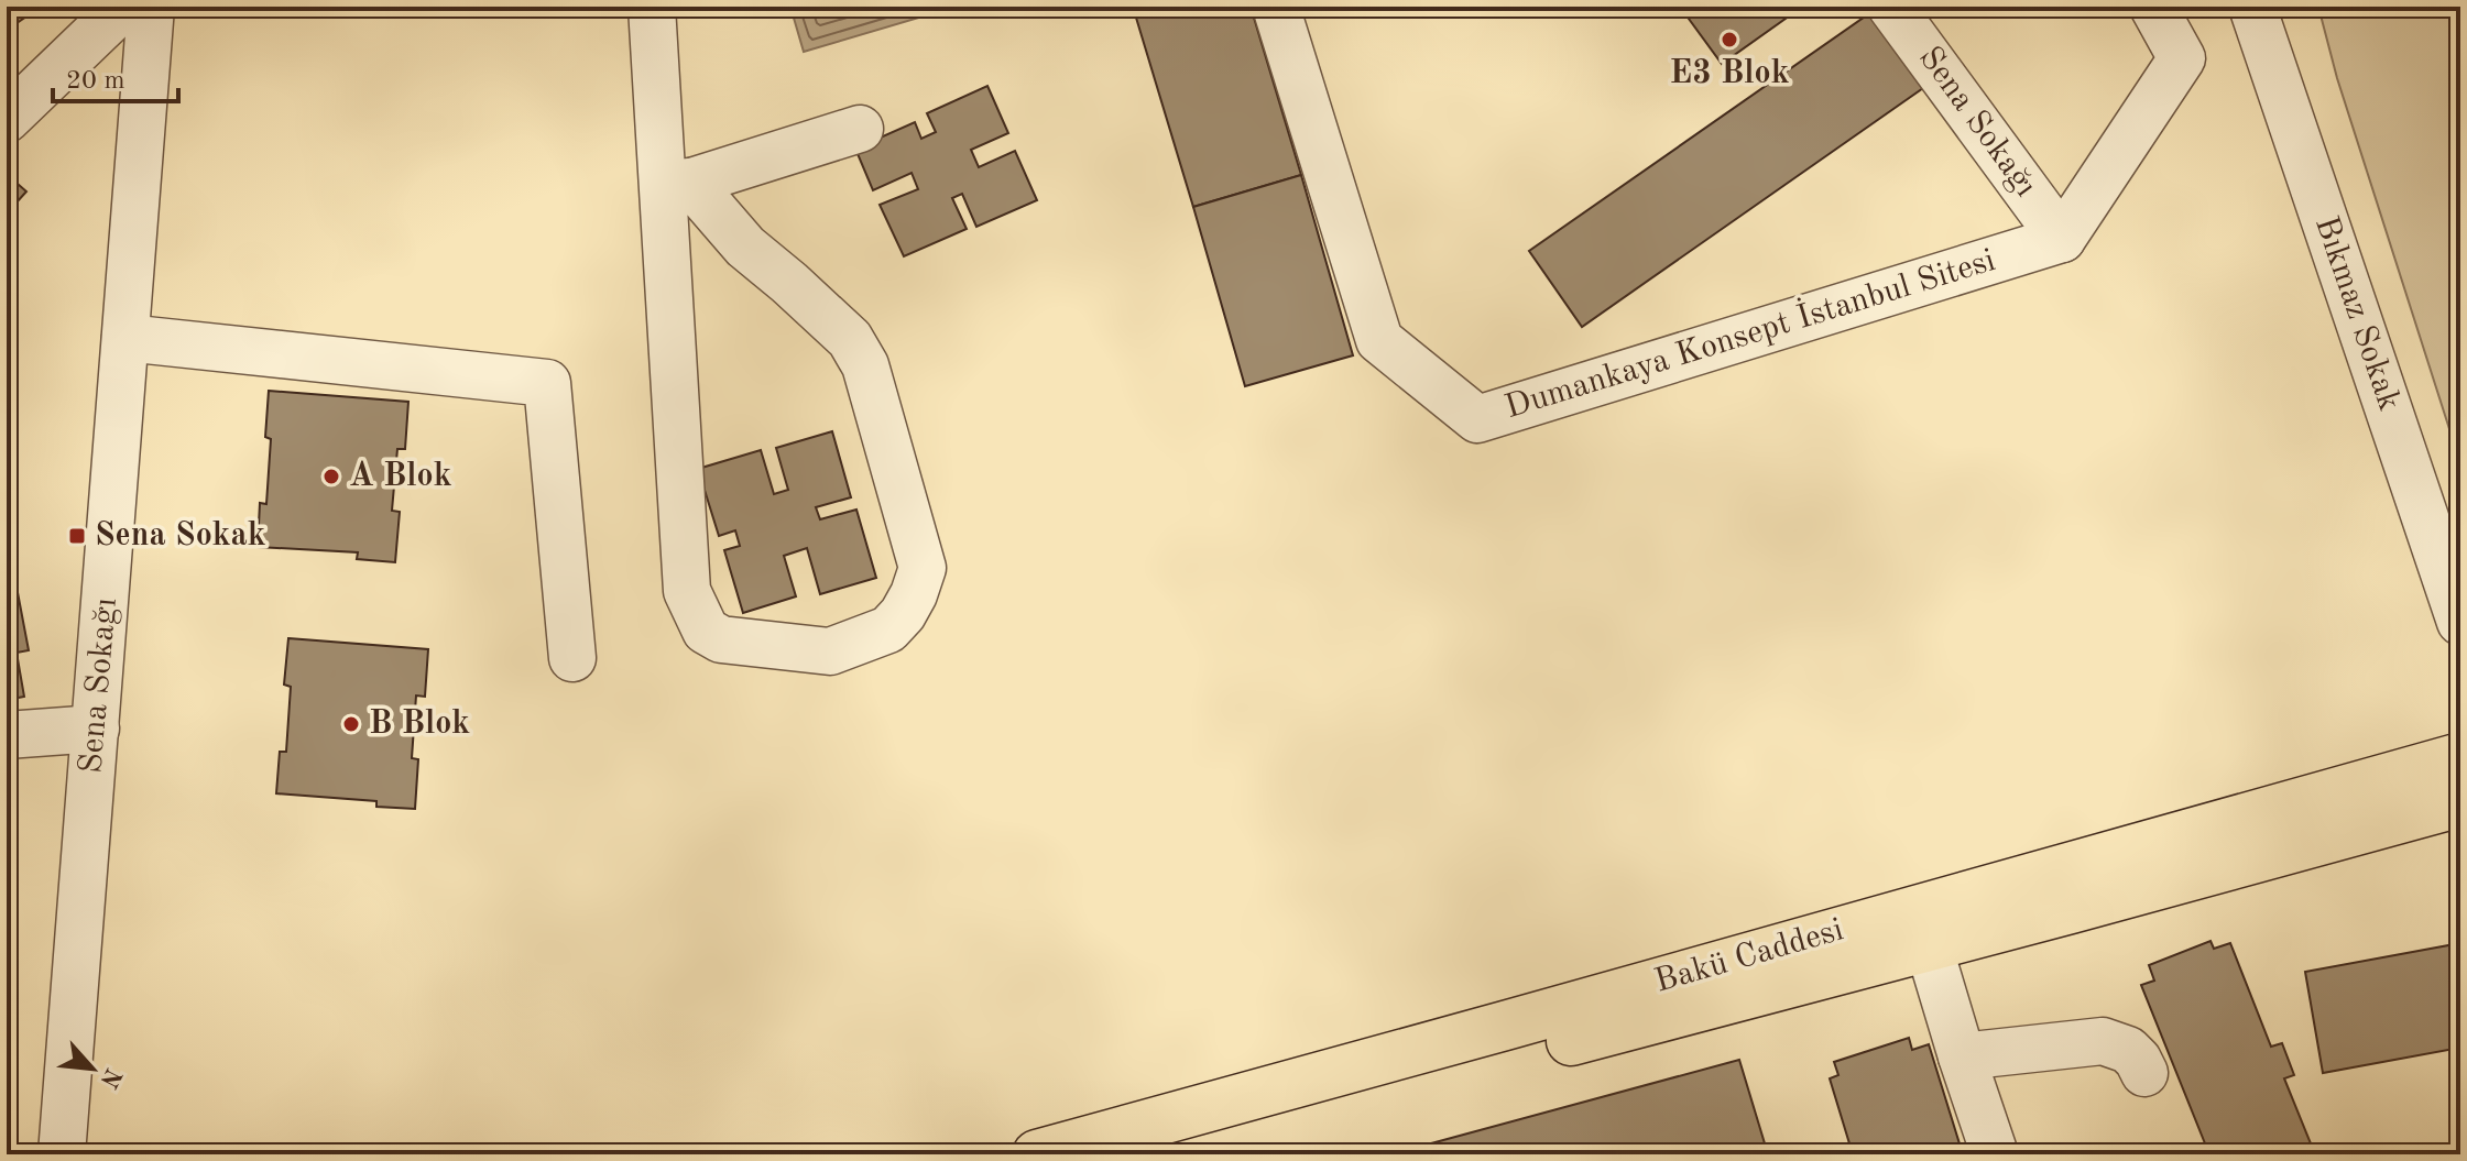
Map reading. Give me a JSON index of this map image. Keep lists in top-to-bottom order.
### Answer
{
  "streets": {
    "main road": ["Bakü Caddesi"],
    "street": ["Sena Sokağı", "Bıkmaz Sokak", "Dumankaya Konsept İstanbul Sitesi"]
  },
  "crossings": [
    ["Sena Sokağı", "Dumankaya Konsept İstanbul Sitesi"]
  ],
  "places": {
    "other": ["E3 Blok", "A Blok", "B Blok"],
    "transit": ["Sena Sokak"]
  },
  "scale_bar": "20 m",
  "north": "bottom right"
}
